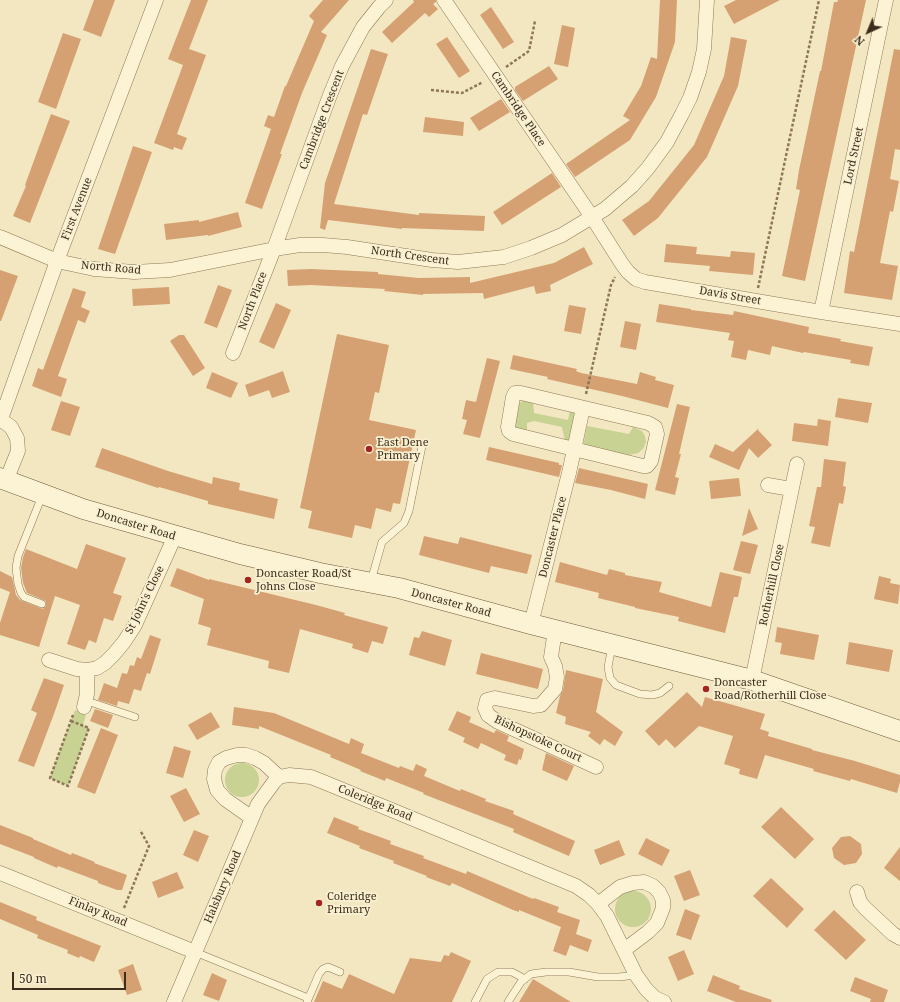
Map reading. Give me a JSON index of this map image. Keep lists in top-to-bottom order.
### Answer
{
  "streets": {
    "street": [
      "Cambridge Place",
      "Cambridge Crescent",
      "Lord Street",
      "First Avenue",
      "North Crescent",
      "North Road",
      "Davis Street",
      "North Place",
      "Doncaster Road",
      "Doncaster Place",
      "Rotherhill Close",
      "St John's Close",
      "Bishopstoke Court",
      "Coleridge Road",
      "Halsbury Road",
      "Finlay Road"
    ]
  },
  "crossings": [
    ["Cambridge Place", "North Crescent"],
    ["Cambridge Place", "Davis Street"],
    ["Cambridge Crescent", "North Crescent"],
    ["Cambridge Crescent", "North Road"],
    ["Cambridge Crescent", "North Place"],
    ["Lord Street", "Davis Street"],
    ["First Avenue", "North Road"],
    ["First Avenue", "Doncaster Road"],
    ["North Crescent", "North Road"],
    ["North Crescent", "Davis Street"],
    ["North Crescent", "North Place"],
    ["North Road", "North Place"],
    ["Doncaster Road", "Doncaster Place"],
    ["Doncaster Road", "Rotherhill Close"],
    ["Doncaster Road", "St John's Close"],
    ["Doncaster Road", "Bishopstoke Court"],
    ["Coleridge Road", "Halsbury Road"],
    ["Halsbury Road", "Finlay Road"]
  ],
  "places": [
    "East Dene Primary",
    "Doncaster Road/St Johns Close",
    "Doncaster Road/Rotherhill Close",
    "Coleridge Primary"
  ],
  "scale_bar": "50 m",
  "north": "bottom left"
}
